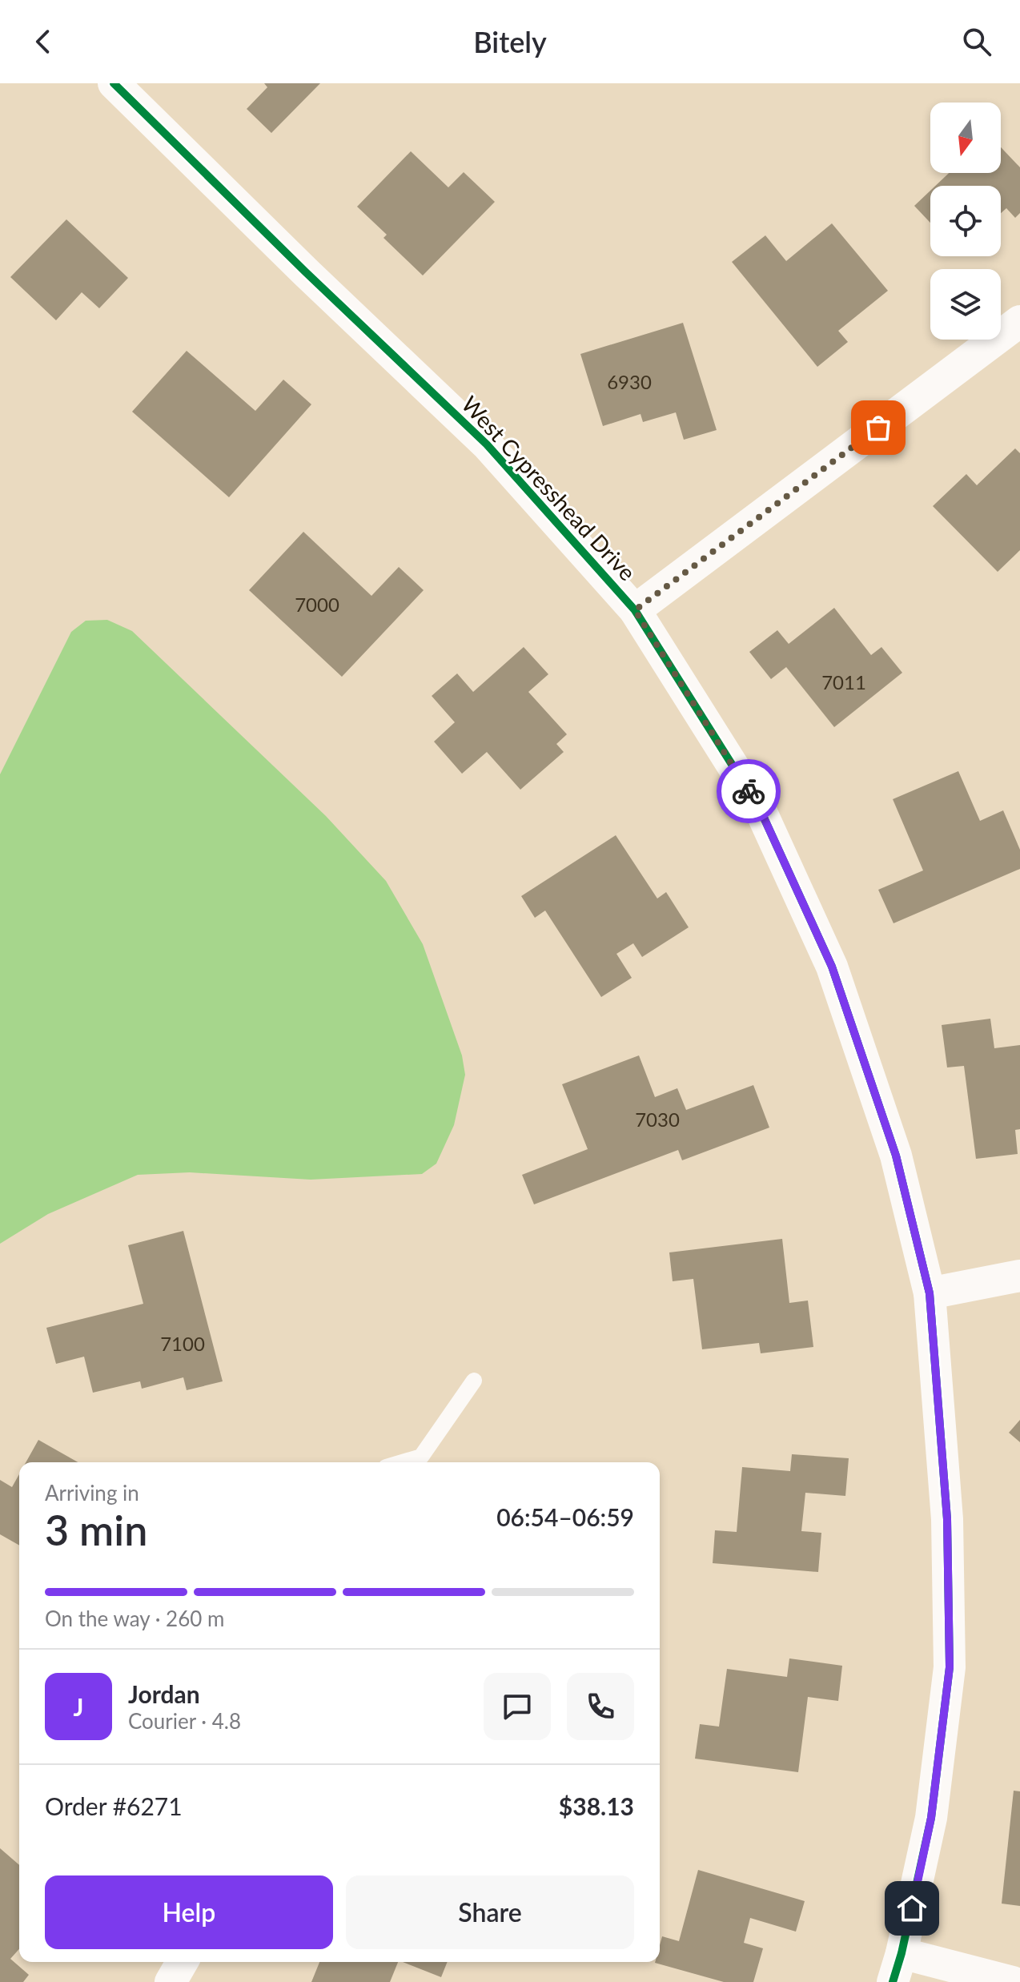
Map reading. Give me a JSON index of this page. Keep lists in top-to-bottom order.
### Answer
{
  "streets": {
    "street": ["West Cypresshead Drive"]
  },
  "house_numbers": [
    "6930",
    "7000",
    "7011",
    "7030",
    "7100"
  ],
  "north": "bottom",
  "page": {
    "header": "Bitely",
    "heading": ["3 min", "Arriving in", "06:54–06:59"],
    "panel": [
      "Jordan",
      "Courier · 4.8",
      "Order #6271",
      "$38.13"
    ],
    "bar": "On the way · 260 m",
    "round": "J",
    "buttons": ["Help", "Share"]
  }
}
